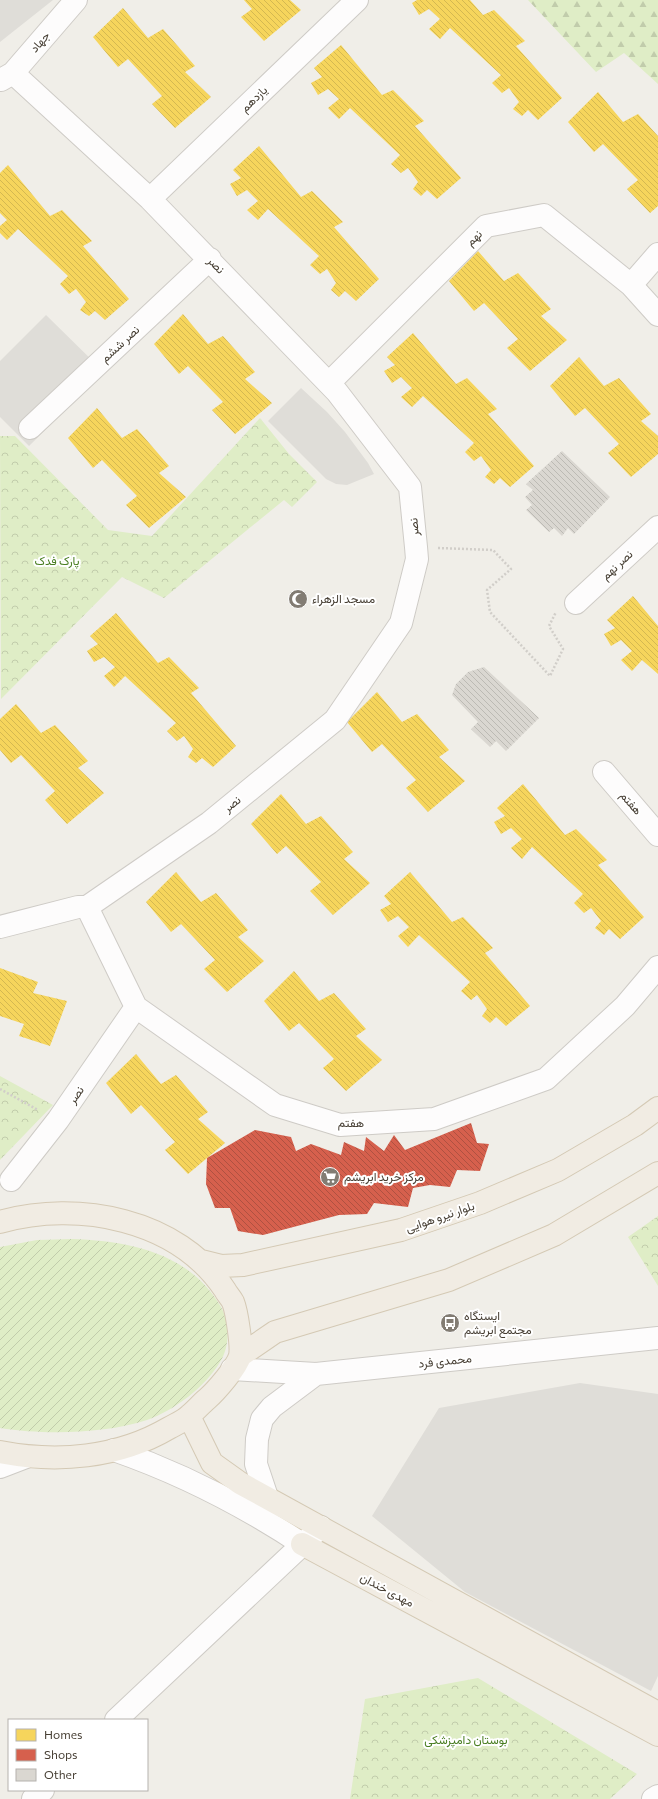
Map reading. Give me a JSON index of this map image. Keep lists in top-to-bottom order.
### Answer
{
  "streets": {
    "main road": ["بلوار نیرو هوایی", "مهدی خندان"],
    "street": [
      "جهاد",
      "یازدهم",
      "نهم",
      "نصر",
      "نصر ششم",
      "نصر نهم",
      "هفتم",
      "محمدی فرد"
    ]
  },
  "crossings": [
    ["جهاد", "نصر"],
    ["یازدهم", "نصر"],
    ["نهم", "نصر"],
    ["نصر", "نصر ششم"],
    ["نصر", "هفتم"]
  ],
  "parks": ["پارک فدک", "بوستان دامپزشکی"],
  "places": {
    "mosque": ["مسجد الزهراء"],
    "supermarket": ["مرکز خرید ابریشم"],
    "bus stop": ["ایستگاه مجتمع ابریشم"]
  },
  "legend": ["Homes", "Shops", "Other"]
}
